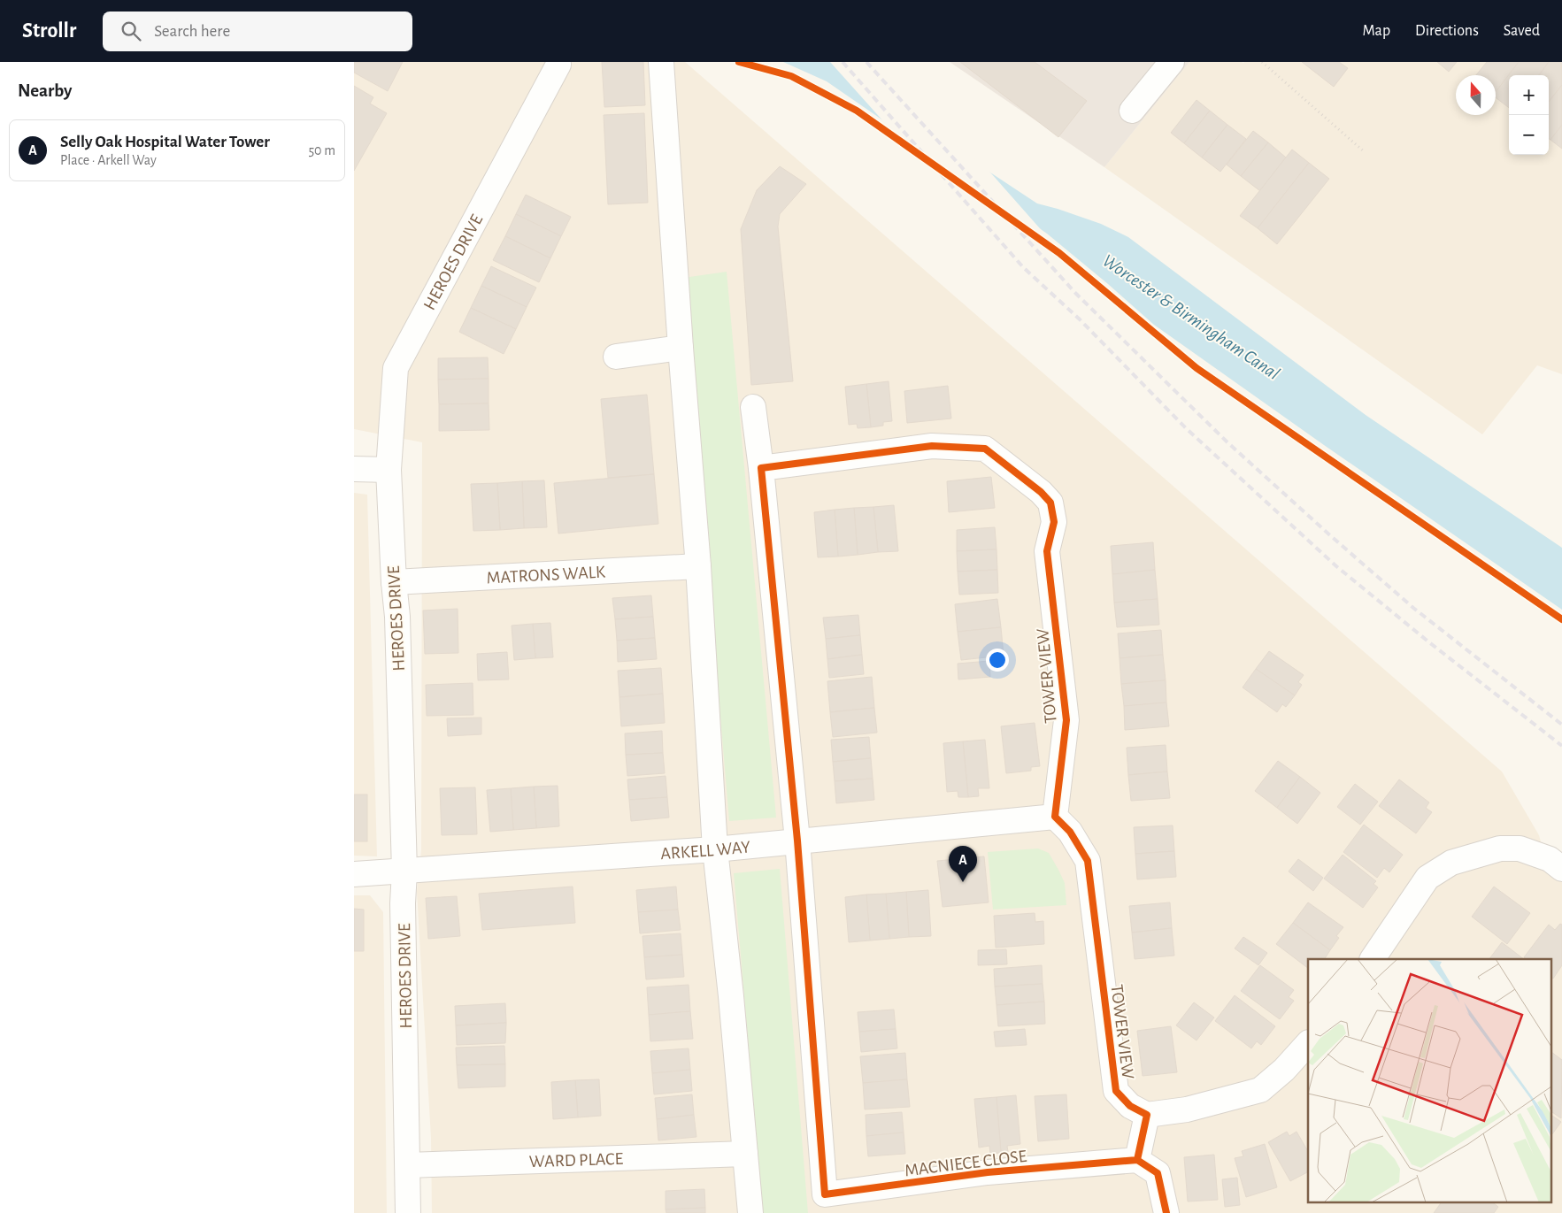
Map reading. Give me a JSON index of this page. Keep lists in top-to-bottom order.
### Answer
{
  "streets": {
    "street": [
      "HEROES DRIVE",
      "MATRONS WALK",
      "TOWER VIEW",
      "ARKELL WAY",
      "WARD PLACE",
      "MACNIECE CLOSE"
    ]
  },
  "crossings": [
    ["HEROES DRIVE", "MATRONS WALK"],
    ["HEROES DRIVE", "ARKELL WAY"],
    ["HEROES DRIVE", "WARD PLACE"],
    ["TOWER VIEW", "ARKELL WAY"],
    ["TOWER VIEW", "MACNIECE CLOSE"],
    ["ARKELL WAY", "MACNIECE CLOSE"]
  ],
  "water": ["Worcester & Birmingham Canal"],
  "north": "top",
  "page": {
    "header": "Strollr",
    "search": "Search here",
    "nav": ["Map", "Directions", "Saved"],
    "heading": "Nearby",
    "map_buttons": ["+", "−"],
    "list": [
      {
        "mark": "A",
        "name": "Selly Oak Hospital Water Tower",
        "note": "Place · Arkell Way",
        "value": "50 m"
      }
    ],
    "pins": "A"
  }
}
